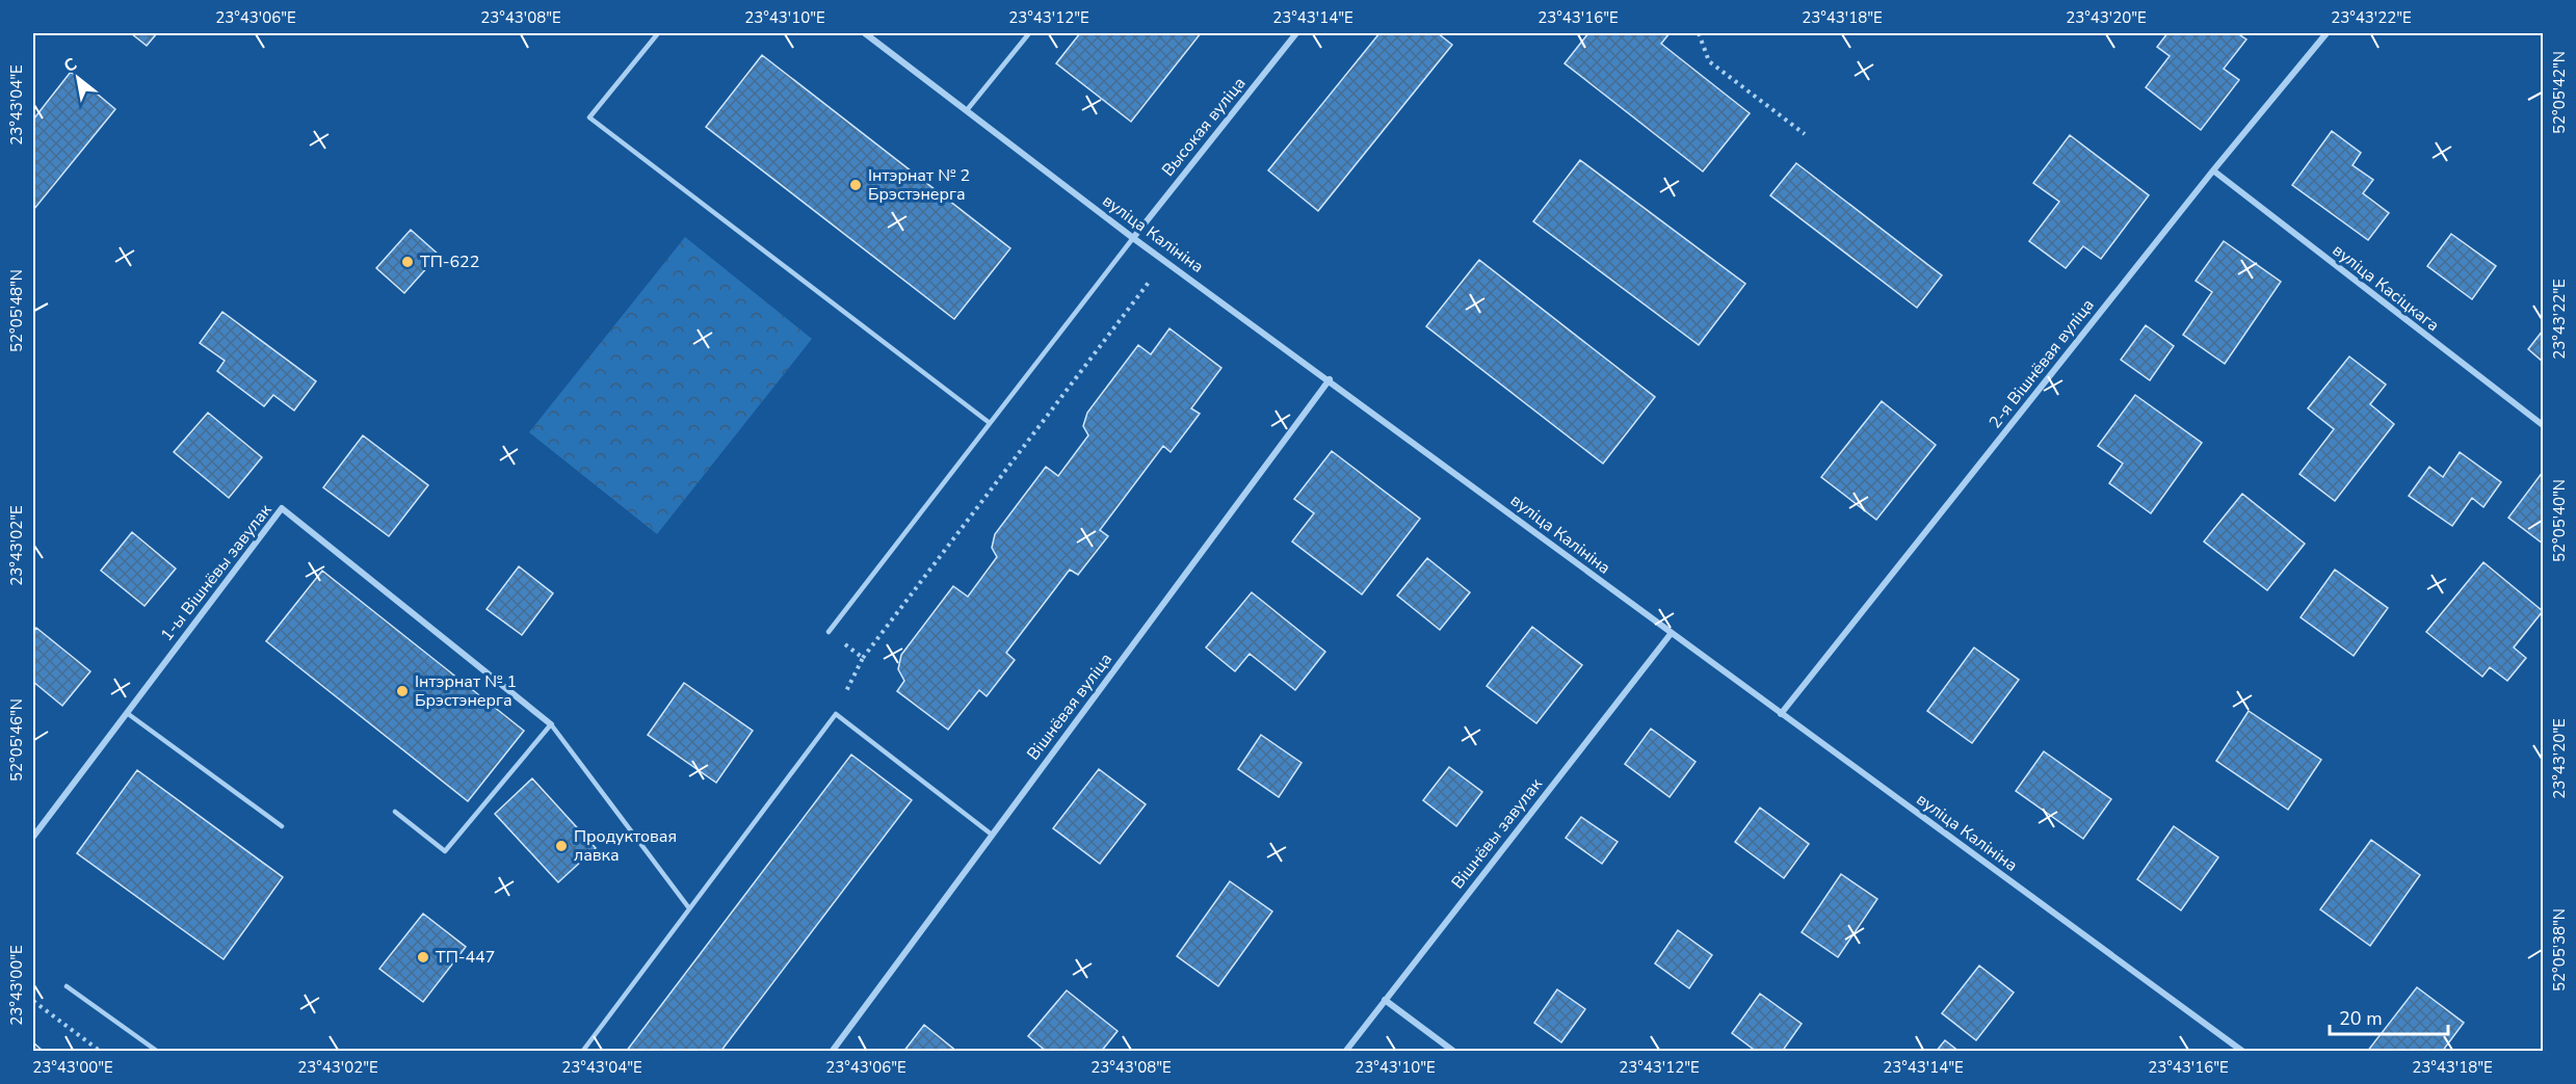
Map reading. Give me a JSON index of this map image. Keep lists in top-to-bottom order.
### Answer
{
  "streets": {
    "street": [
      "Высокая вуліца",
      "вуліца Калініна",
      "вуліца Касіцкага",
      "2-я Вішнёвая вуліца",
      "1-ы Вішнёвы завулак",
      "Вішнёвая вуліца",
      "Вішнёвы завулак"
    ]
  },
  "crossings": [
    ["Высокая вуліца", "вуліца Калініна"],
    ["вуліца Калініна", "2-я Вішнёвая вуліца"],
    ["вуліца Калініна", "Вішнёвая вуліца"],
    ["вуліца Калініна", "Вішнёвы завулак"],
    ["вуліца Касіцкага", "2-я Вішнёвая вуліца"]
  ],
  "places": [
    "Інтэрнат № 2 Брэстэнерга",
    "ТП-622",
    "Інтэрнат № 1 Брэстэнерга",
    "Продуктовая лавка",
    "ТП-447"
  ],
  "scale_bar": "20 m",
  "north": "top left",
  "coordinates": [
    "23°43'06\"E",
    "23°43'08\"E",
    "23°43'10\"E",
    "23°43'12\"E",
    "23°43'14\"E",
    "23°43'16\"E",
    "23°43'18\"E",
    "23°43'20\"E",
    "23°43'22\"E",
    "52°05'42\"N",
    "23°43'04\"E",
    "52°05'48\"N",
    "52°05'40\"N",
    "23°43'02\"E",
    "52°05'46\"N",
    "52°05'38\"N",
    "23°43'00\"E"
  ]
}
